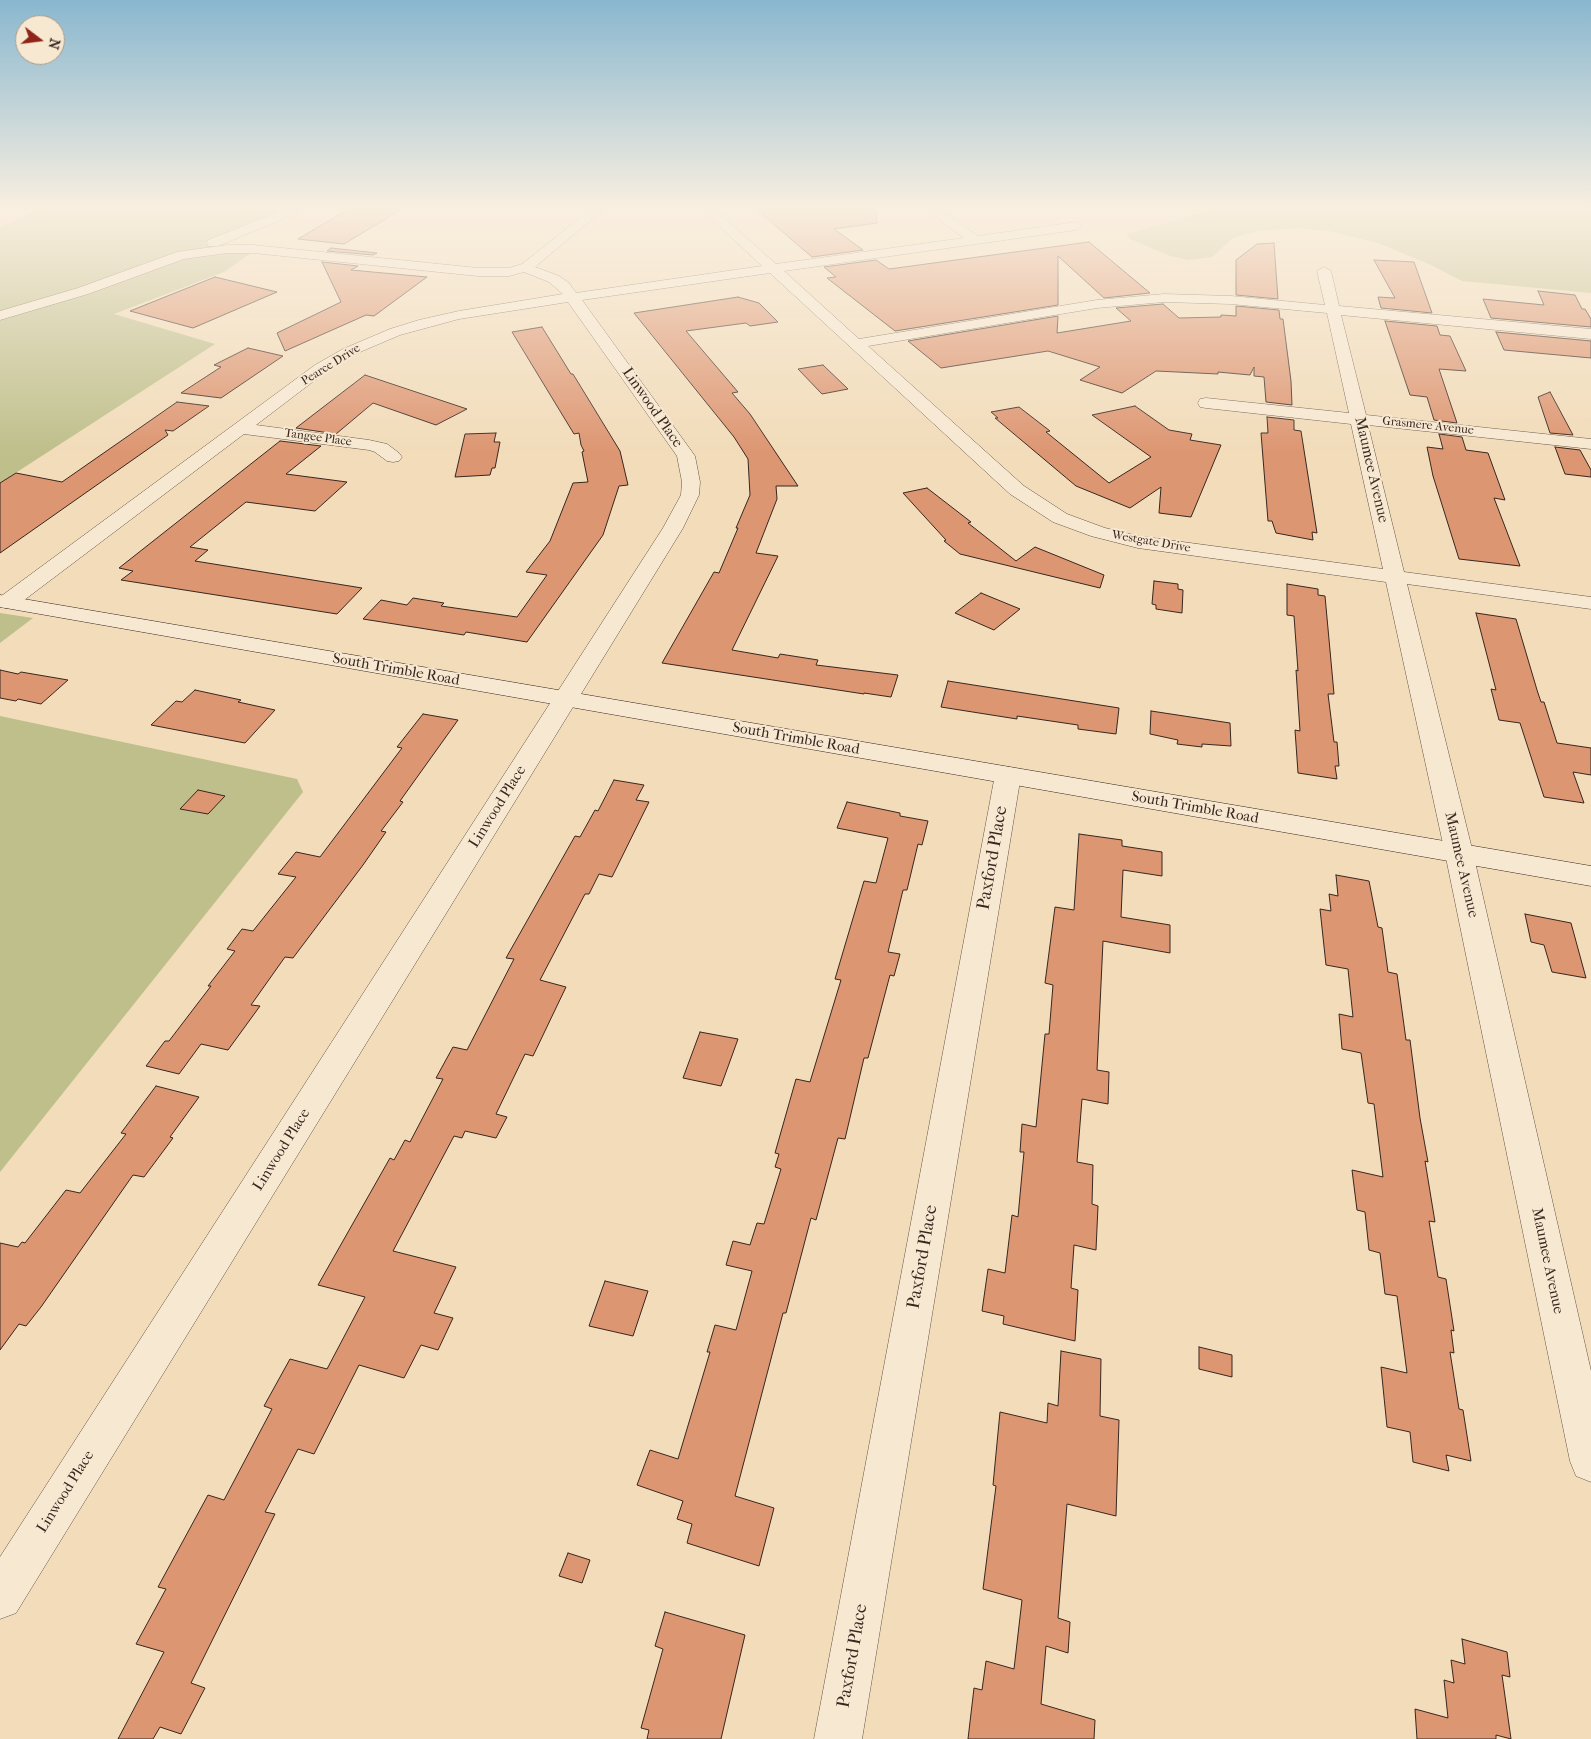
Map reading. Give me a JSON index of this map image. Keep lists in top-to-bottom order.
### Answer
{
  "streets": {
    "street": [
      "Pearce Drive",
      "Linwood Place",
      "Grasmere Avenue",
      "Tangee Place",
      "Maumee Avenue",
      "Westgate Drive",
      "South Trimble Road",
      "Paxford Place"
    ]
  },
  "crossings": [
    ["Pearce Drive", "Linwood Place"],
    ["Pearce Drive", "Tangee Place"],
    ["Pearce Drive", "South Trimble Road"],
    ["Linwood Place", "South Trimble Road"],
    ["Grasmere Avenue", "Maumee Avenue"],
    ["Maumee Avenue", "Westgate Drive"],
    ["Maumee Avenue", "South Trimble Road"],
    ["South Trimble Road", "Paxford Place"]
  ],
  "north": "right"
}
